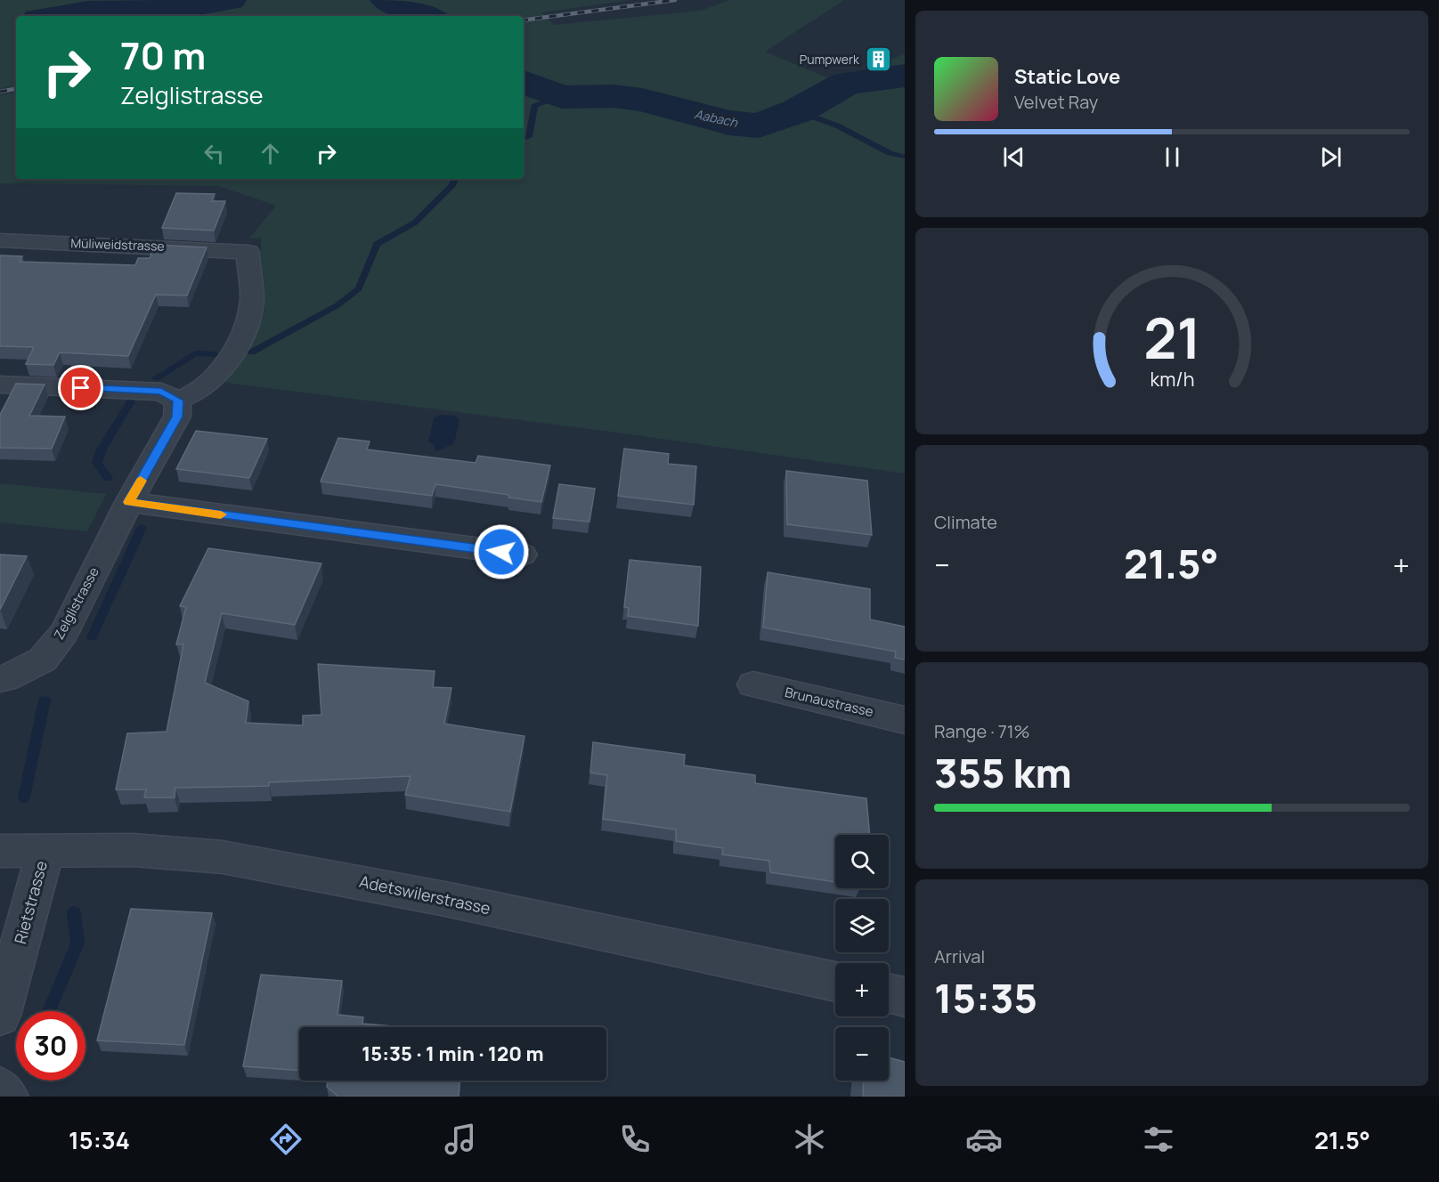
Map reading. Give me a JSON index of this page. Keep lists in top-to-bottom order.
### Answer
{
  "streets": {
    "street": [
      "Müliweidstrasse",
      "Zelglistrasse",
      "Brunaustrasse",
      "Adetswilerstrasse",
      "Rietstrasse"
    ]
  },
  "crossings": [
    ["Müliweidstrasse", "Zelglistrasse"],
    ["Adetswilerstrasse", "Rietstrasse"]
  ],
  "water": ["Aabach"],
  "places": {
    "building": ["Pumpwerk"]
  },
  "page": {
    "turn": ["70 m", "Zelglistrasse"],
    "song": ["Static Love", "Velvet Ray"],
    "tile": [
      "Climate",
      ["Range · 71%", "355 km"],
      ["Arrival", "15:35"]
    ],
    "heat": ["−", "21.5°", "+"],
    "map_buttons": ["+", "−"],
    "limit": "30",
    "trip": "15:35 · 1 min · 120 m",
    "tabs": ["15:34", "21.5°"],
    "gauge": ["21", "km/h"]
  }
}
